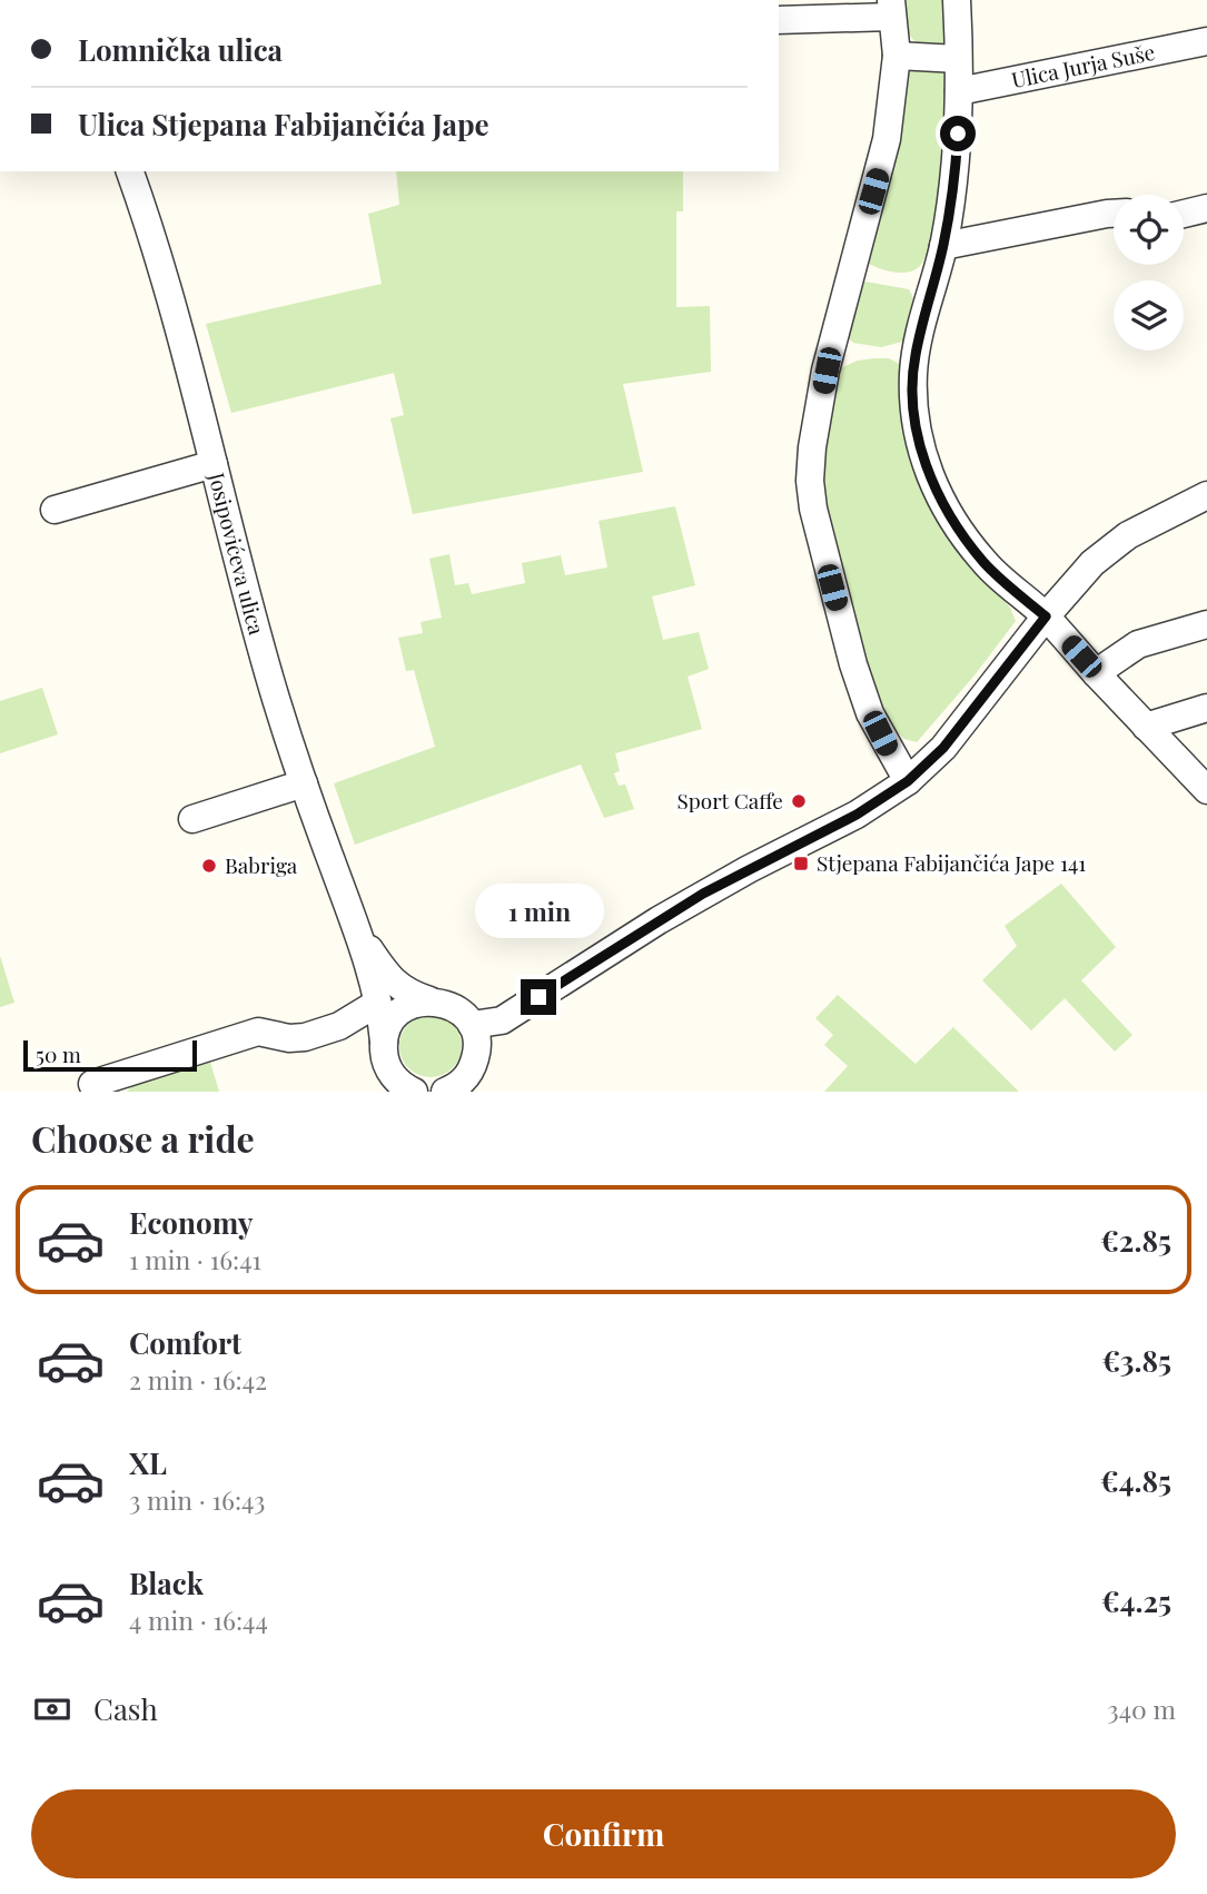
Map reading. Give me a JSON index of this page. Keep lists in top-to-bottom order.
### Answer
{
  "streets": {
    "street": ["Ulica Jurja Suše", "Josipovićeva ulica"]
  },
  "places": {
    "other": ["Sport Caffe", "Babriga"],
    "transit": ["Stjepana Fabijančića Jape 141"]
  },
  "scale_bar": "50 m",
  "page": {
    "banner": ["Lomnička ulica", "Ulica Stjepana Fabijančića Jape"],
    "bubble": "1 min",
    "scale": "50 m",
    "heading": "Choose a ride",
    "list": [
      {
        "name": "Economy",
        "note": "1 min · 16:41",
        "value": "€2.85"
      },
      {
        "name": "Comfort",
        "note": "2 min · 16:42",
        "value": "€3.85"
      },
      {
        "name": "XL",
        "note": "3 min · 16:43",
        "value": "€4.85"
      },
      {
        "name": "Black",
        "note": "4 min · 16:44",
        "value": "€4.25"
      }
    ],
    "pay": ["Cash", "340 m"],
    "buttons": "Confirm"
  }
}
